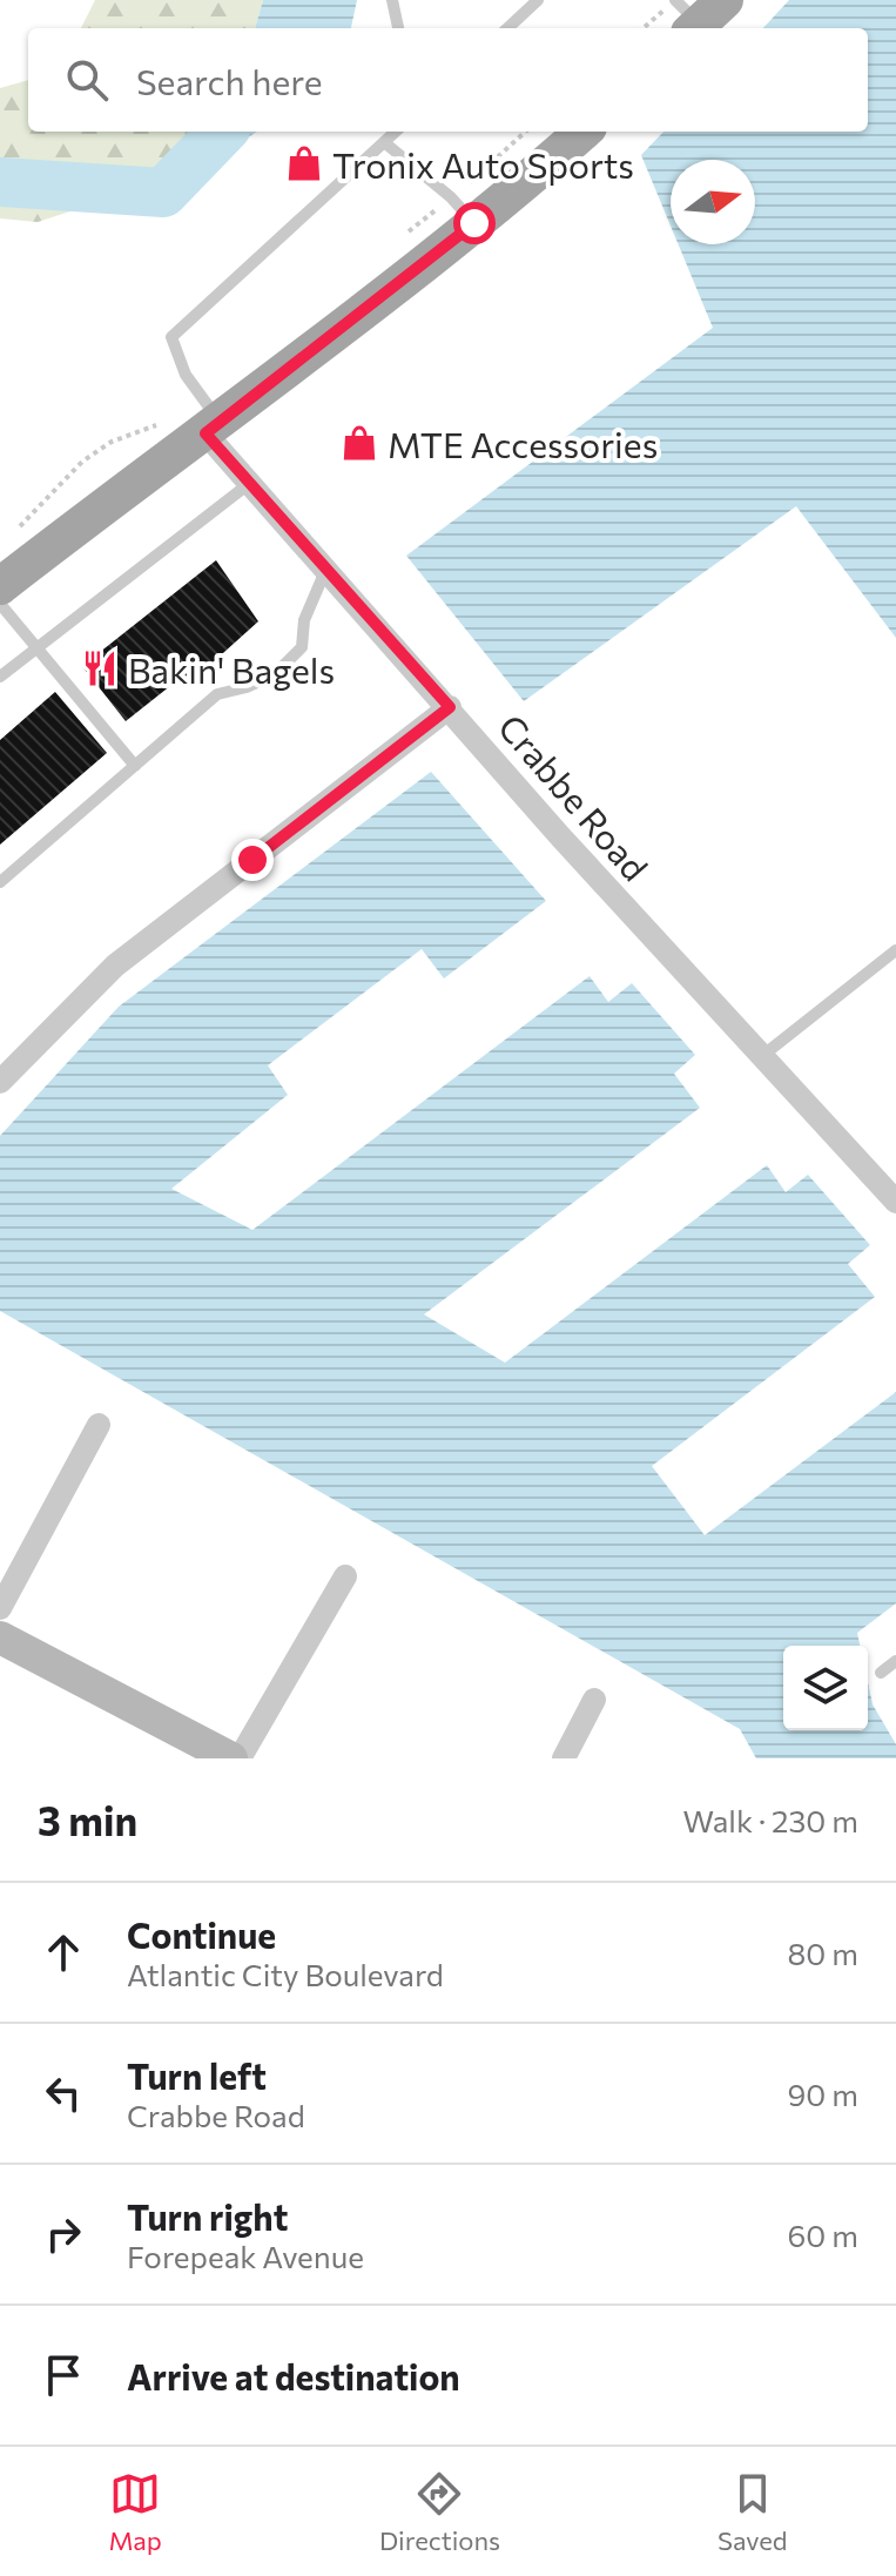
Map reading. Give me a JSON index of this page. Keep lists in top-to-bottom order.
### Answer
{
  "streets": {
    "street": ["Crabbe Road"]
  },
  "places": {
    "shop": ["Tronix Auto Sports", "MTE Accessories"],
    "restaurant": ["Bakin' Bagels"]
  },
  "north": "right",
  "page": {
    "search": "Search here",
    "heading": ["3 min", "Walk · 230 m"],
    "list": [
      ["Continue", "Atlantic City Boulevard", "80 m"],
      ["Turn left", "Crabbe Road", "90 m"],
      ["Turn right", "Forepeak Avenue", "60 m"],
      "Arrive at destination"
    ],
    "nav": ["Map", "Directions", "Saved"]
  }
}
